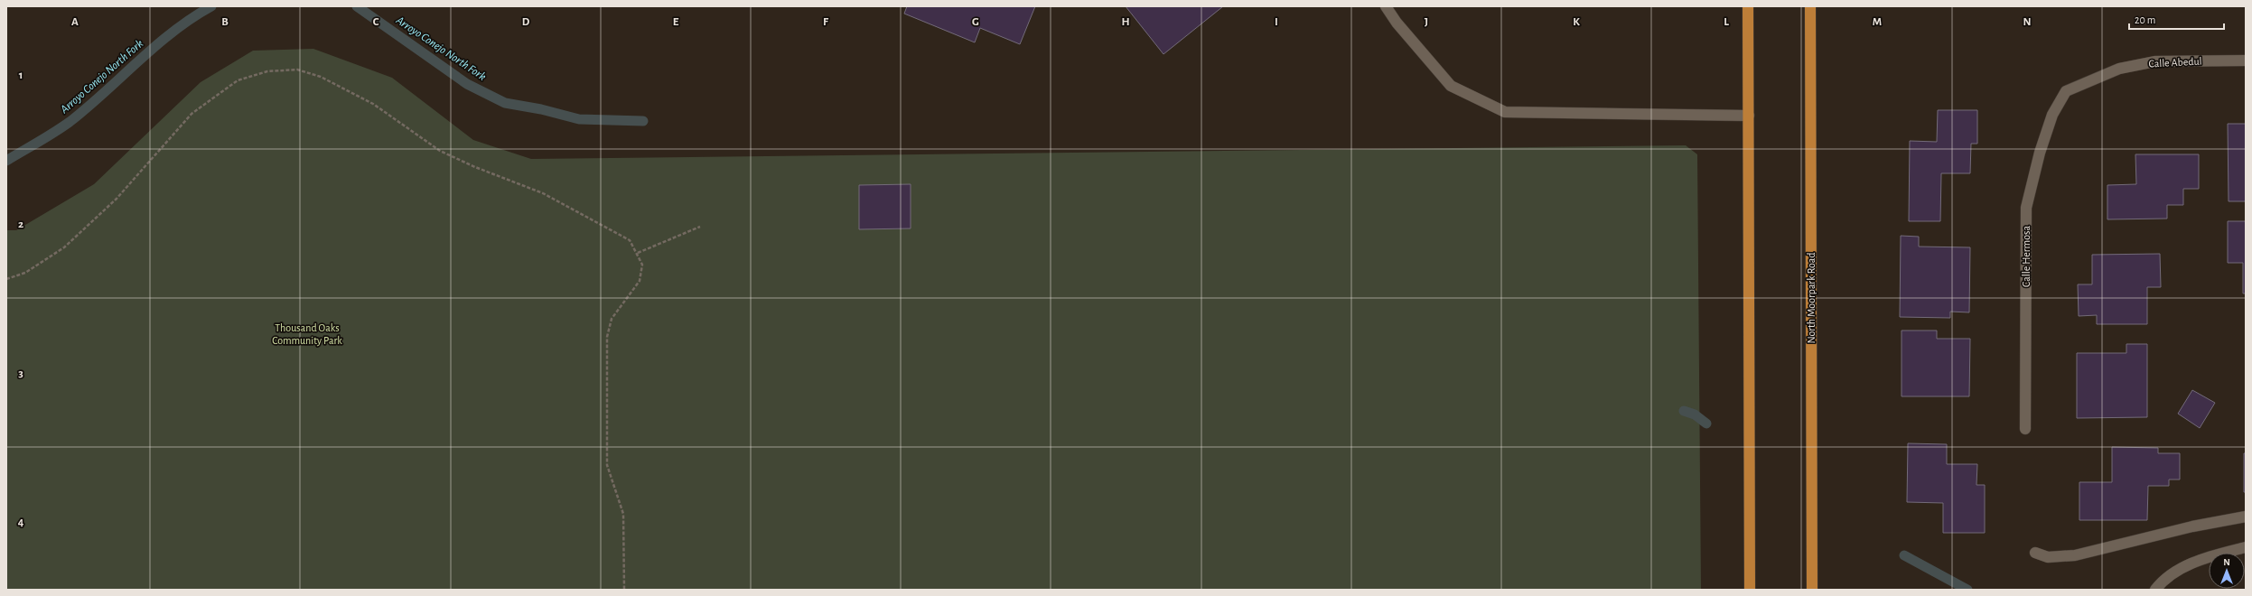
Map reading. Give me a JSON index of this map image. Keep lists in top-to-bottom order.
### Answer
{
  "streets": {
    "main road": ["North Moorpark Road"],
    "street": ["Calle Abedul", "Calle Hermosa"]
  },
  "crossings": [
    ["Calle Abedul", "Calle Hermosa"]
  ],
  "water": ["Arroyo Conejo North Fork"],
  "parks": ["Thousand Oaks Community Park"],
  "scale_bar": "20 m",
  "north": "top",
  "grid": {
    "columns": [
      "A",
      "B",
      "C",
      "D",
      "E",
      "F",
      "G",
      "H",
      "I",
      "J",
      "K",
      "L",
      "M",
      "N"
    ],
    "rows": [
      "1",
      "2",
      "3",
      "4"
    ]
  }
}
